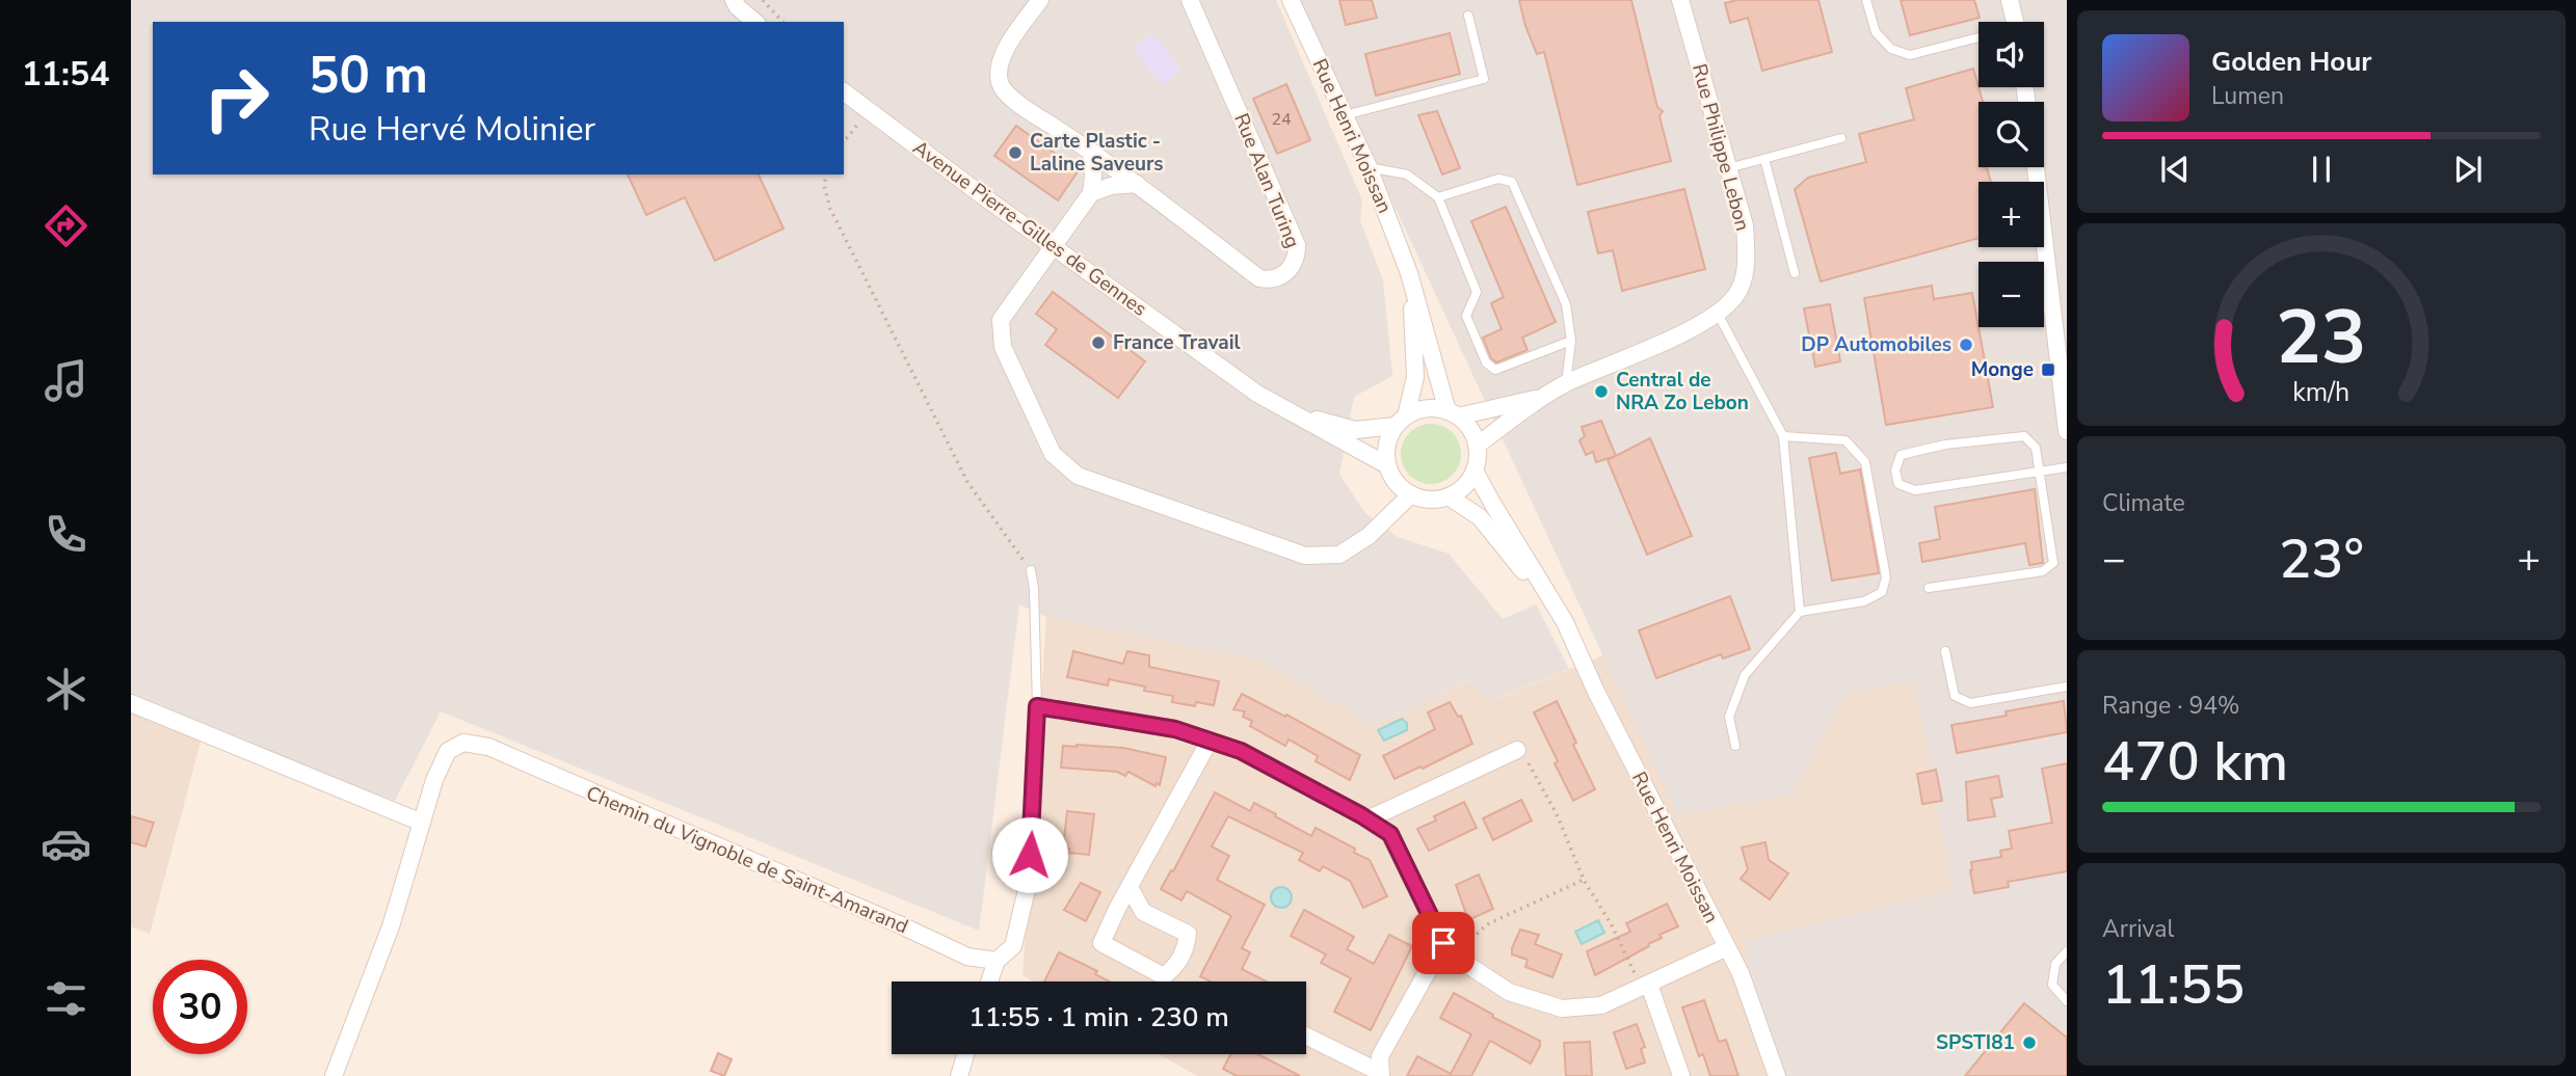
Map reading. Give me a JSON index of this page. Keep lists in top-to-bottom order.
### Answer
{
  "streets": {
    "street": [
      "Rue Henri Moissan",
      "Rue Philippe Lebon",
      "Rue Alan Turing",
      "Avenue Pierre-Gilles de Gennes",
      "Chemin du Vignoble de Saint-Amarand"
    ]
  },
  "crossings": [
    ["Rue Henri Moissan", "Rue Philippe Lebon"],
    ["Rue Henri Moissan", "Avenue Pierre-Gilles de Gennes"],
    ["Rue Philippe Lebon", "Avenue Pierre-Gilles de Gennes"]
  ],
  "places": {
    "other": [
      "Carte Plastic - Laline Saveurs",
      "France Travail",
      "DP Automobiles",
      "Central de NRA Zo Lebon",
      "SPSTI81"
    ],
    "transit": ["Monge"]
  },
  "house_numbers": ["24"],
  "page": {
    "tabs": "11:54",
    "map_buttons": ["+", "−"],
    "turn": ["50 m", "Rue Hervé Molinier"],
    "song": ["Golden Hour", "Lumen"],
    "tile": [
      "Climate",
      ["Range · 94%", "470 km"],
      ["Arrival", "11:55"]
    ],
    "heat": ["−", "23°", "+"],
    "limit": "30",
    "trip": "11:55 · 1 min · 230 m",
    "gauge": ["23", "km/h"]
  }
}
